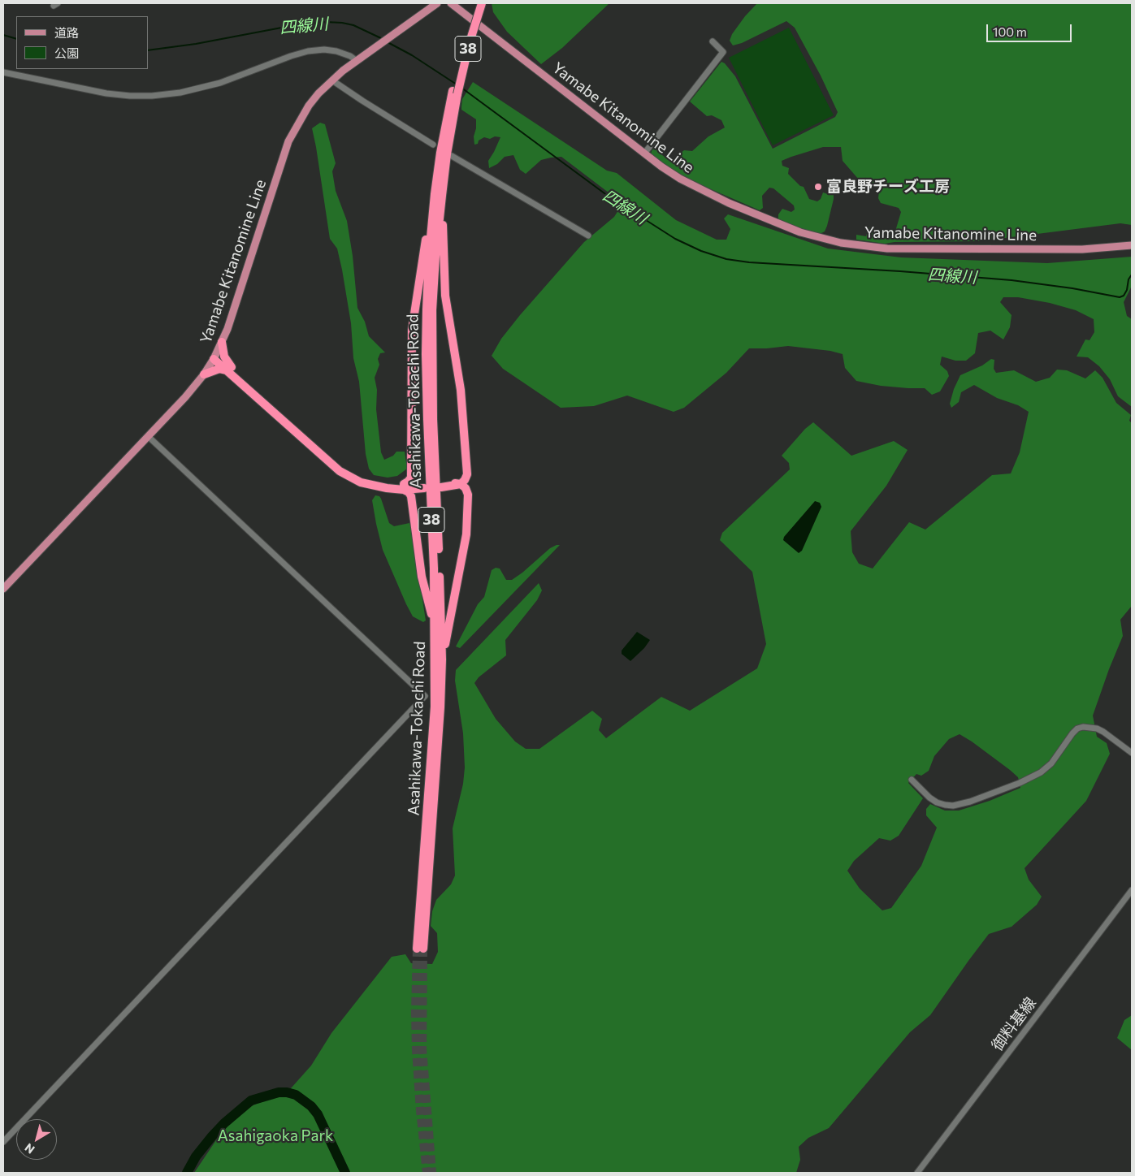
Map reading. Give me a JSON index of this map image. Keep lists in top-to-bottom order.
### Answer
{
  "streets": {
    "highway": ["38", "Asahikawa-Tokachi Road"],
    "main road": ["Yamabe Kitanomine Line"],
    "street": ["御料基線"]
  },
  "crossings": [
    ["38", "Asahikawa-Tokachi Road"]
  ],
  "water": ["四線川"],
  "parks": ["Asahigaoka Park"],
  "places": ["富良野チーズ工房"],
  "legend": ["道路", "公園"],
  "scale_bar": "100 m",
  "north": "bottom left"
}
